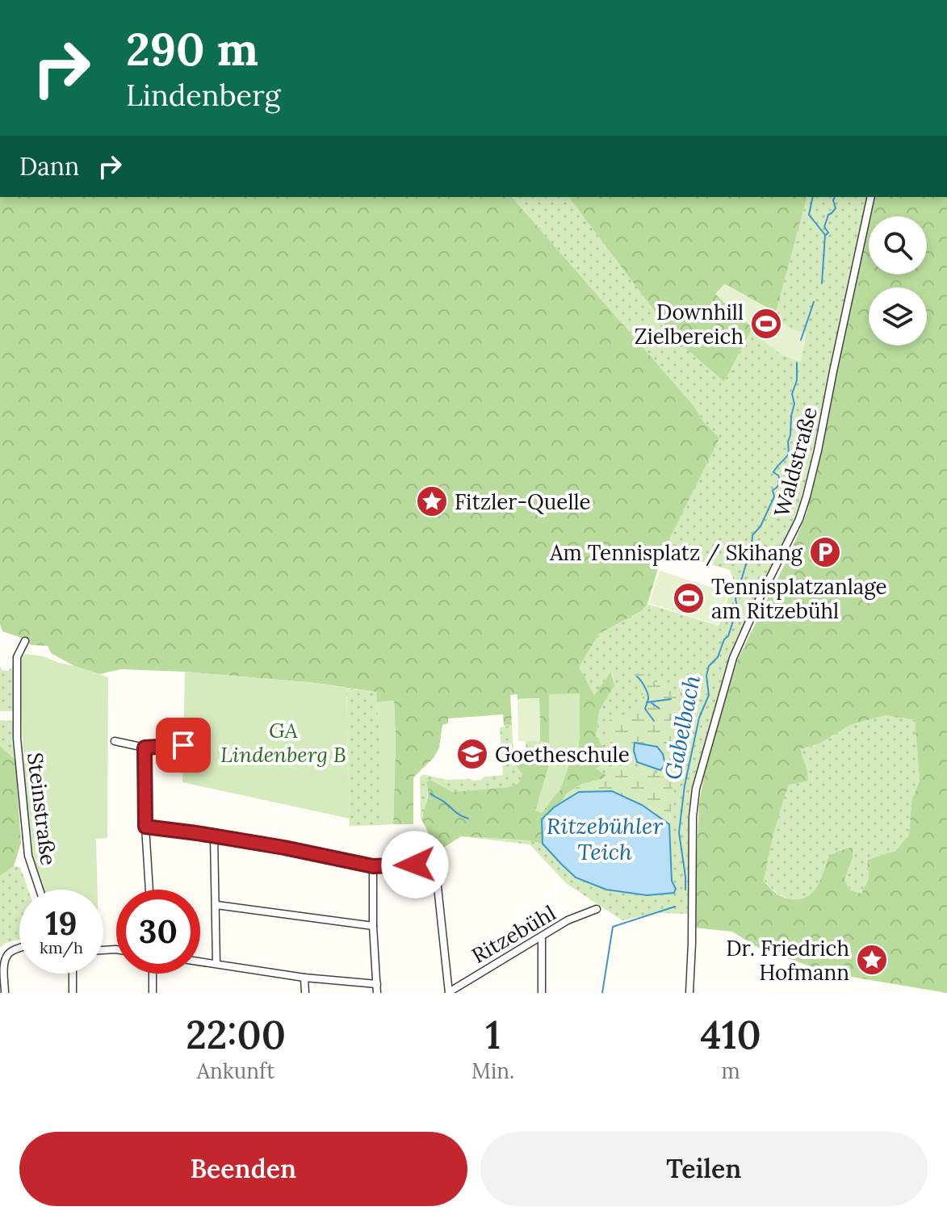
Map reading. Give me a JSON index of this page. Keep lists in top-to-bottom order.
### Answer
{
  "streets": {
    "street": ["Waldstraße", "Steinstraße", "Ritzebühl"]
  },
  "water": ["Gabelbach", "Ritzebühler Teich"],
  "parks": ["GA Lindenberg B"],
  "places": {
    "sports": ["Downhill Zielbereich", "Tennisplatzanlage am Ritzebühl"],
    "place": ["Fitzler-Quelle", "Dr. Friedrich Hofmann"],
    "parking": ["Am Tennisplatz / Skihang"],
    "school or university": ["Goetheschule"]
  },
  "page": {
    "turn": ["290 m", "Lindenberg"],
    "then": "Dann",
    "speed": "19 km/h",
    "limit": "30",
    "eta": [
      "22:00",
      "Ankunft",
      "1",
      "Min.",
      "410",
      "m"
    ],
    "buttons": ["Beenden", "Teilen"]
  }
}
